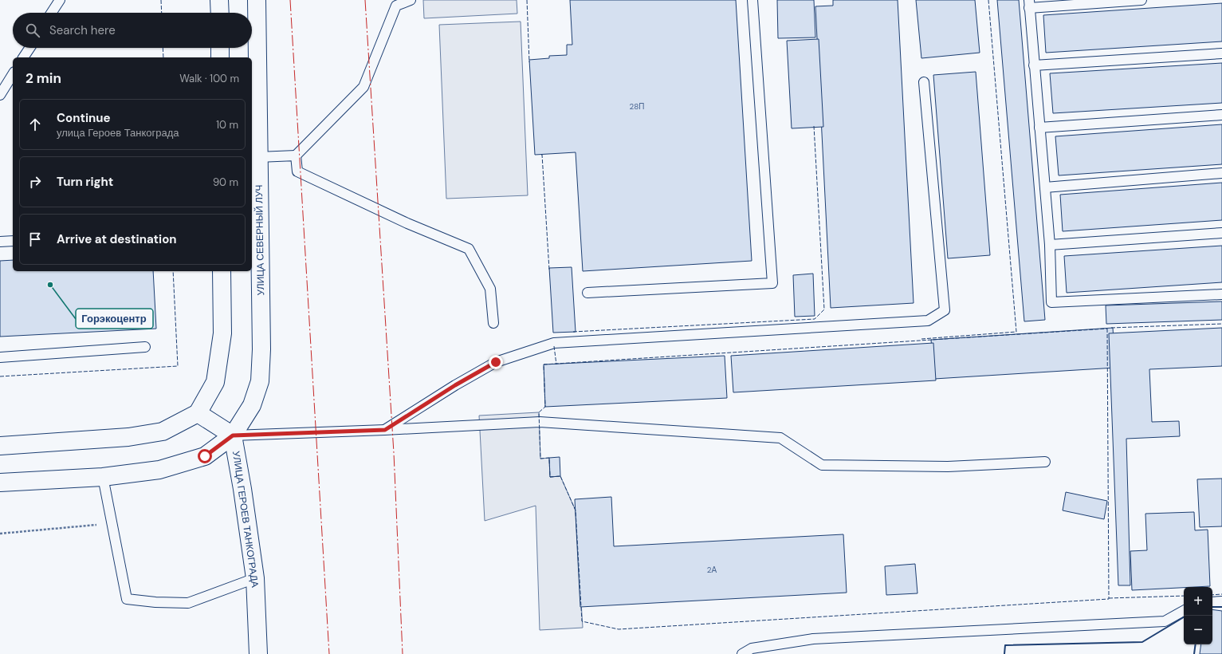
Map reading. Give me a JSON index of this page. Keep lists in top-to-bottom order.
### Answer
{
  "streets": {
    "main road": ["УЛИЦА СЕВЕРНЫЙ ЛУЧ", "УЛИЦА ГЕРОЕВ ТАНКОГРАДА"]
  },
  "crossings": [
    ["УЛИЦА СЕВЕРНЫЙ ЛУЧ", "УЛИЦА ГЕРОЕВ ТАНКОГРАДА"]
  ],
  "places": ["Горэкоцентр"],
  "house_numbers": ["28П", "2А"],
  "page": {
    "search": "Search here",
    "heading": ["2 min", "Walk · 100 m"],
    "list": [
      ["Continue", "улица Героев Танкограда", "10 m"],
      ["Turn right", "90 m"],
      "Arrive at destination"
    ],
    "map_buttons": ["+", "−"]
  }
}
